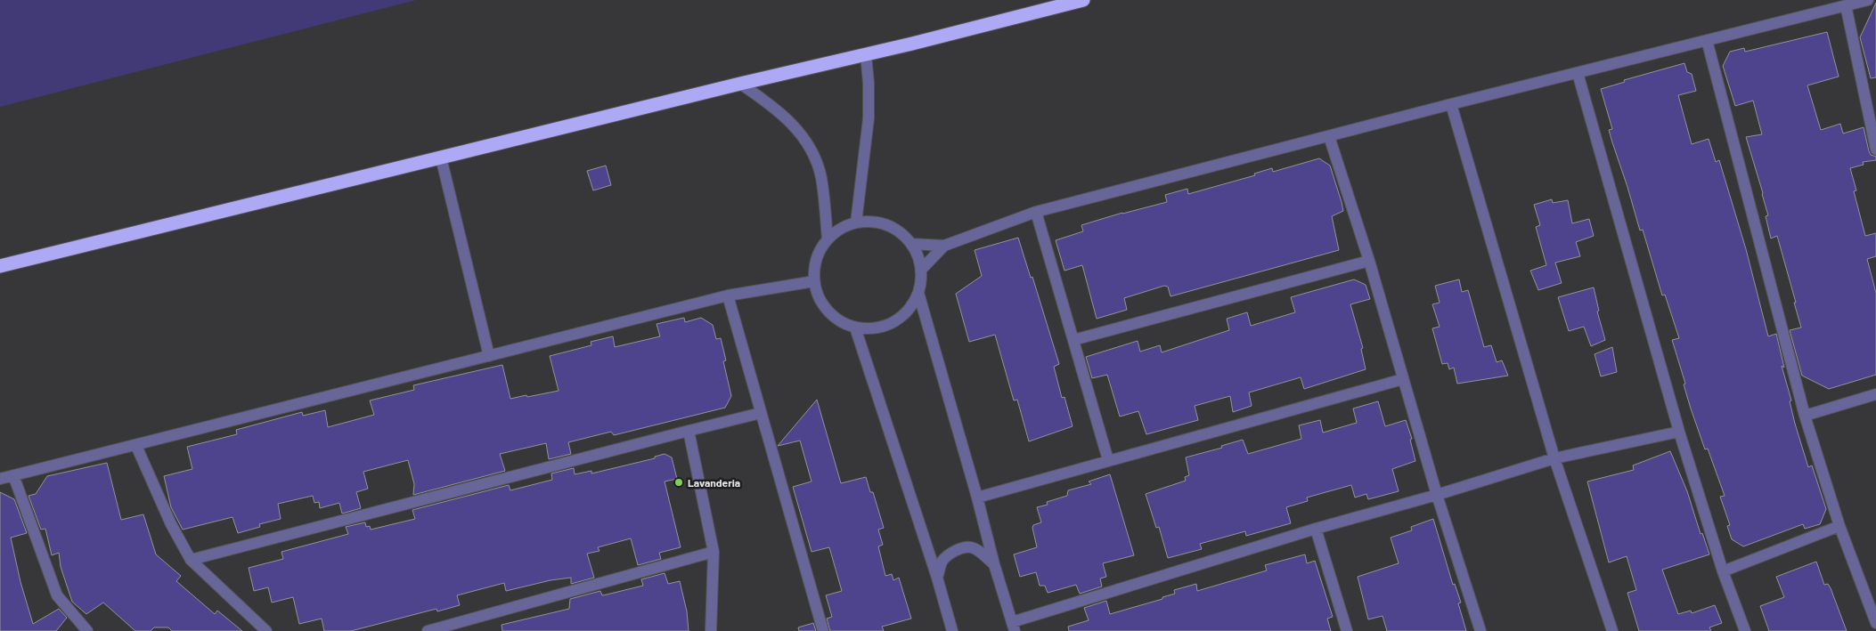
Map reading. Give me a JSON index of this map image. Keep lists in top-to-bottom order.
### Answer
{
  "places": ["Lavanderia"]
}
